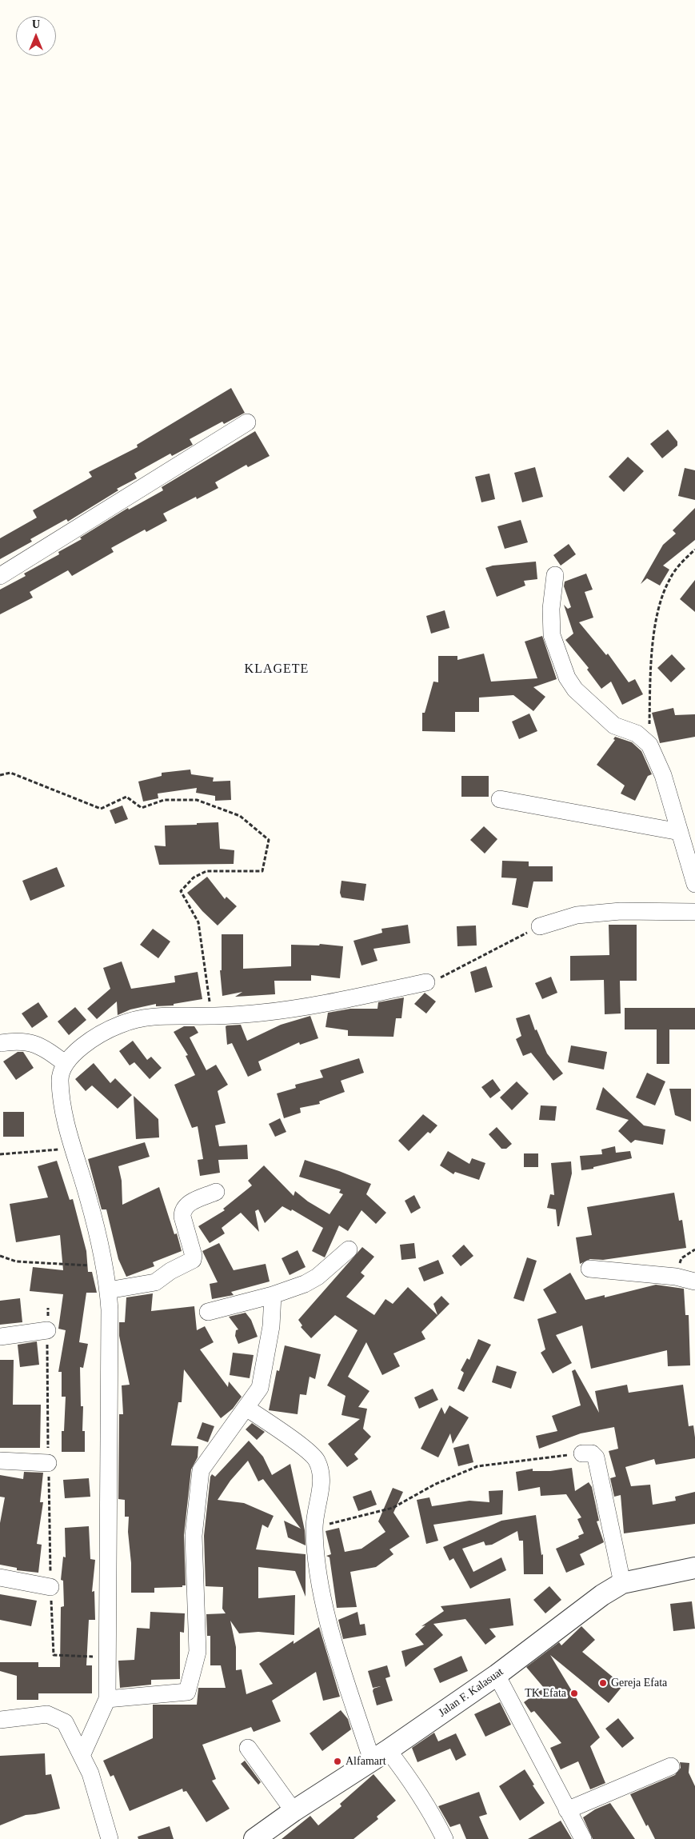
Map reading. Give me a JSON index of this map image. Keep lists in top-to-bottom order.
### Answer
{
  "streets": {
    "street": ["Jalan F. Kalasuat"]
  },
  "districts": ["KLAGETE"],
  "places": ["Gereja Efata", "TK Efata", "Alfamart"],
  "north": "top"
}
